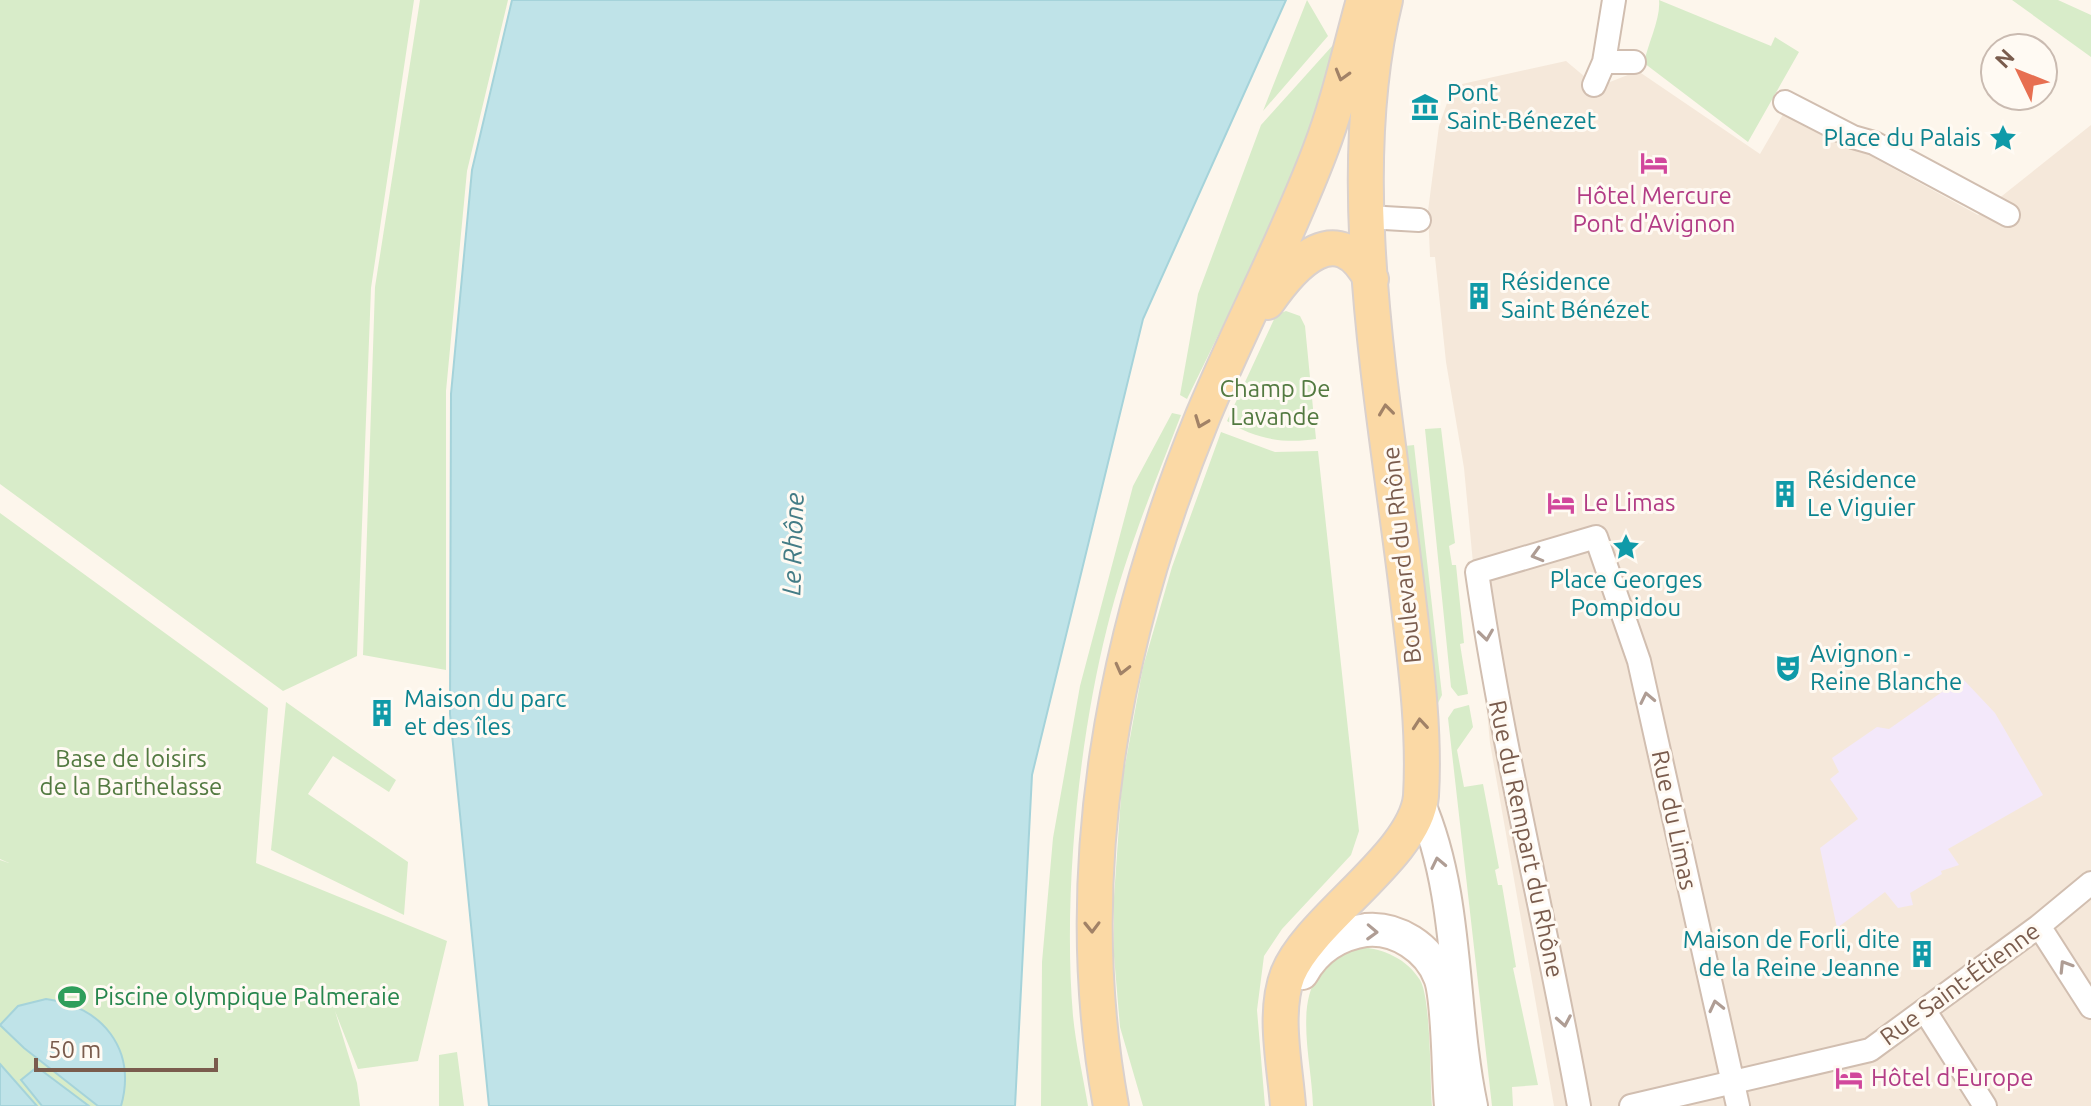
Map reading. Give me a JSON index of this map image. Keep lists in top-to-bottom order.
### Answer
{
  "streets": {
    "main road": ["Boulevard du Rhône"],
    "street": ["Rue du Limas", "Rue du Rempart du Rhône", "Rue Saint-Étienne"]
  },
  "crossings": [
    ["Rue du Limas", "Rue du Rempart du Rhône"],
    ["Rue du Limas", "Rue Saint-Étienne"]
  ],
  "one_way": ["Rue du Limas", "Rue du Rempart du Rhône"],
  "water": ["Le Rhône"],
  "parks": ["Champ De Lavande", "Base de loisirs de la Barthelasse"],
  "places": {
    "museum": ["Pont Saint-Bénezet"],
    "place": ["Place du Palais", "Place Georges Pompidou"],
    "hotel": ["Hôtel Mercure Pont d'Avignon", "Le Limas", "Hôtel d'Europe"],
    "building": [
      "Résidence Saint Bénézet",
      "Résidence Le Viguier",
      "Maison du parc et des îles",
      "Maison de Forli, dite de la Reine Jeanne"
    ],
    "theatre": ["Avignon - Reine Blanche"],
    "sports": ["Piscine olympique Palmeraie"]
  },
  "scale_bar": "50 m",
  "north": "top left"
}
